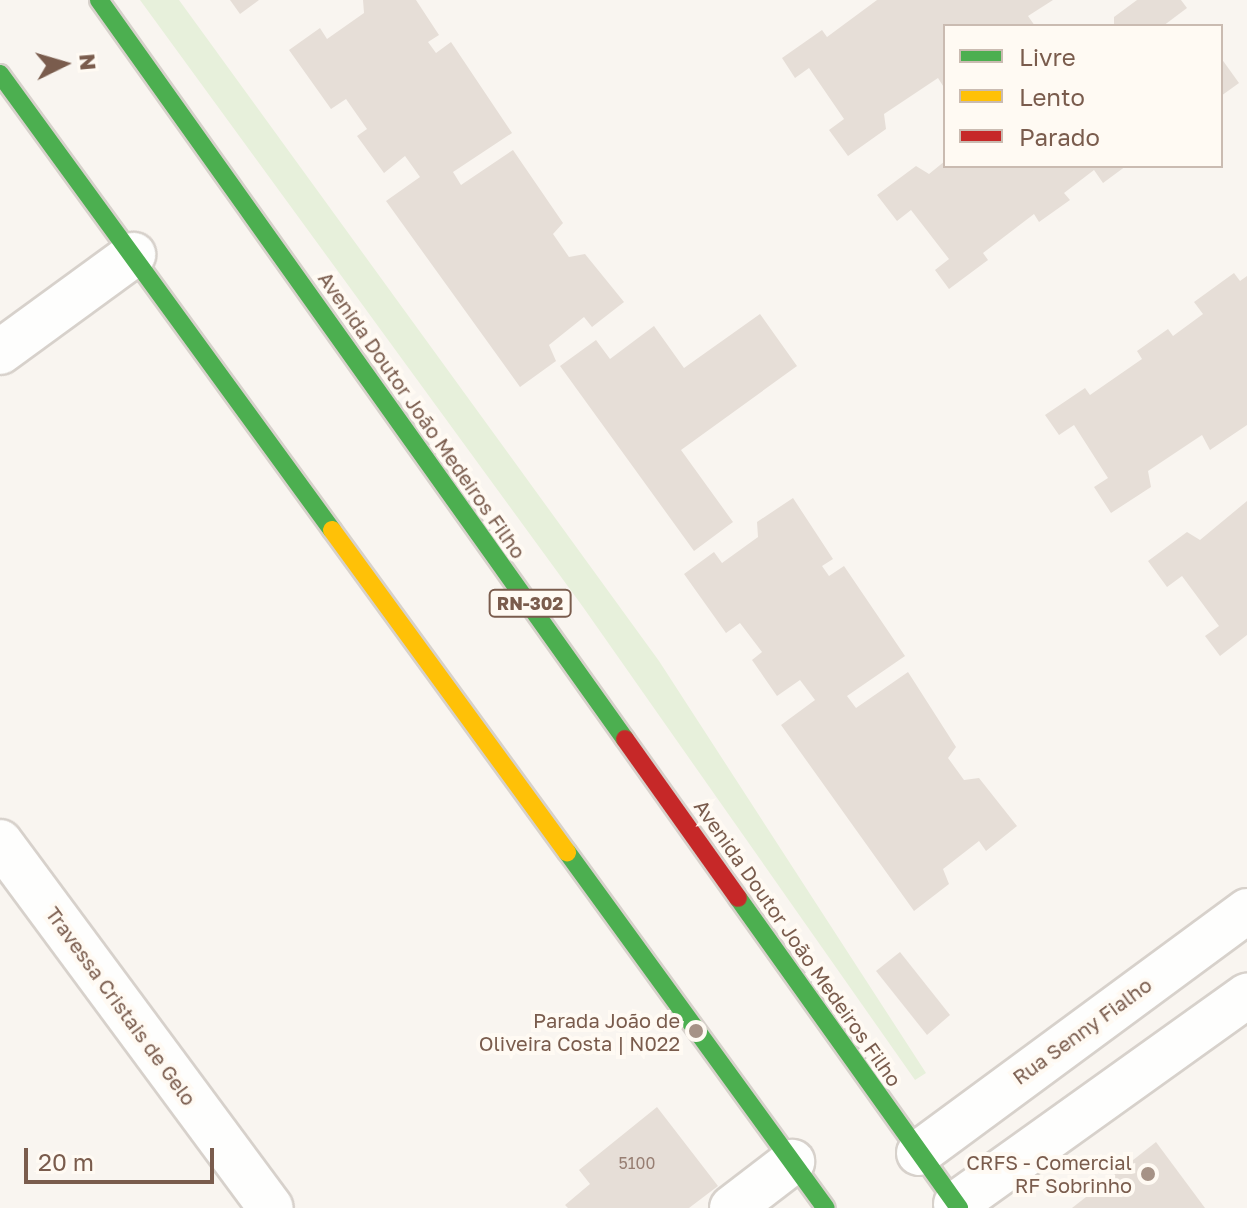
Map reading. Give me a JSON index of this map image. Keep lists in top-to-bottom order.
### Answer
{
  "streets": {
    "main road": ["Avenida Doutor João Medeiros Filho", "RN-302"],
    "street": ["Travessa Cristais de Gelo", "Rua Senny Fialho"]
  },
  "crossings": [
    ["Avenida Doutor João Medeiros Filho", "Rua Senny Fialho"]
  ],
  "places": ["Parada João de Oliveira Costa | N022", "CRFS - Comercial RF Sobrinho"],
  "house_numbers": ["5100"],
  "legend": ["Livre", "Lento", "Parado"],
  "scale_bar": "20 m",
  "north": "right"
}
